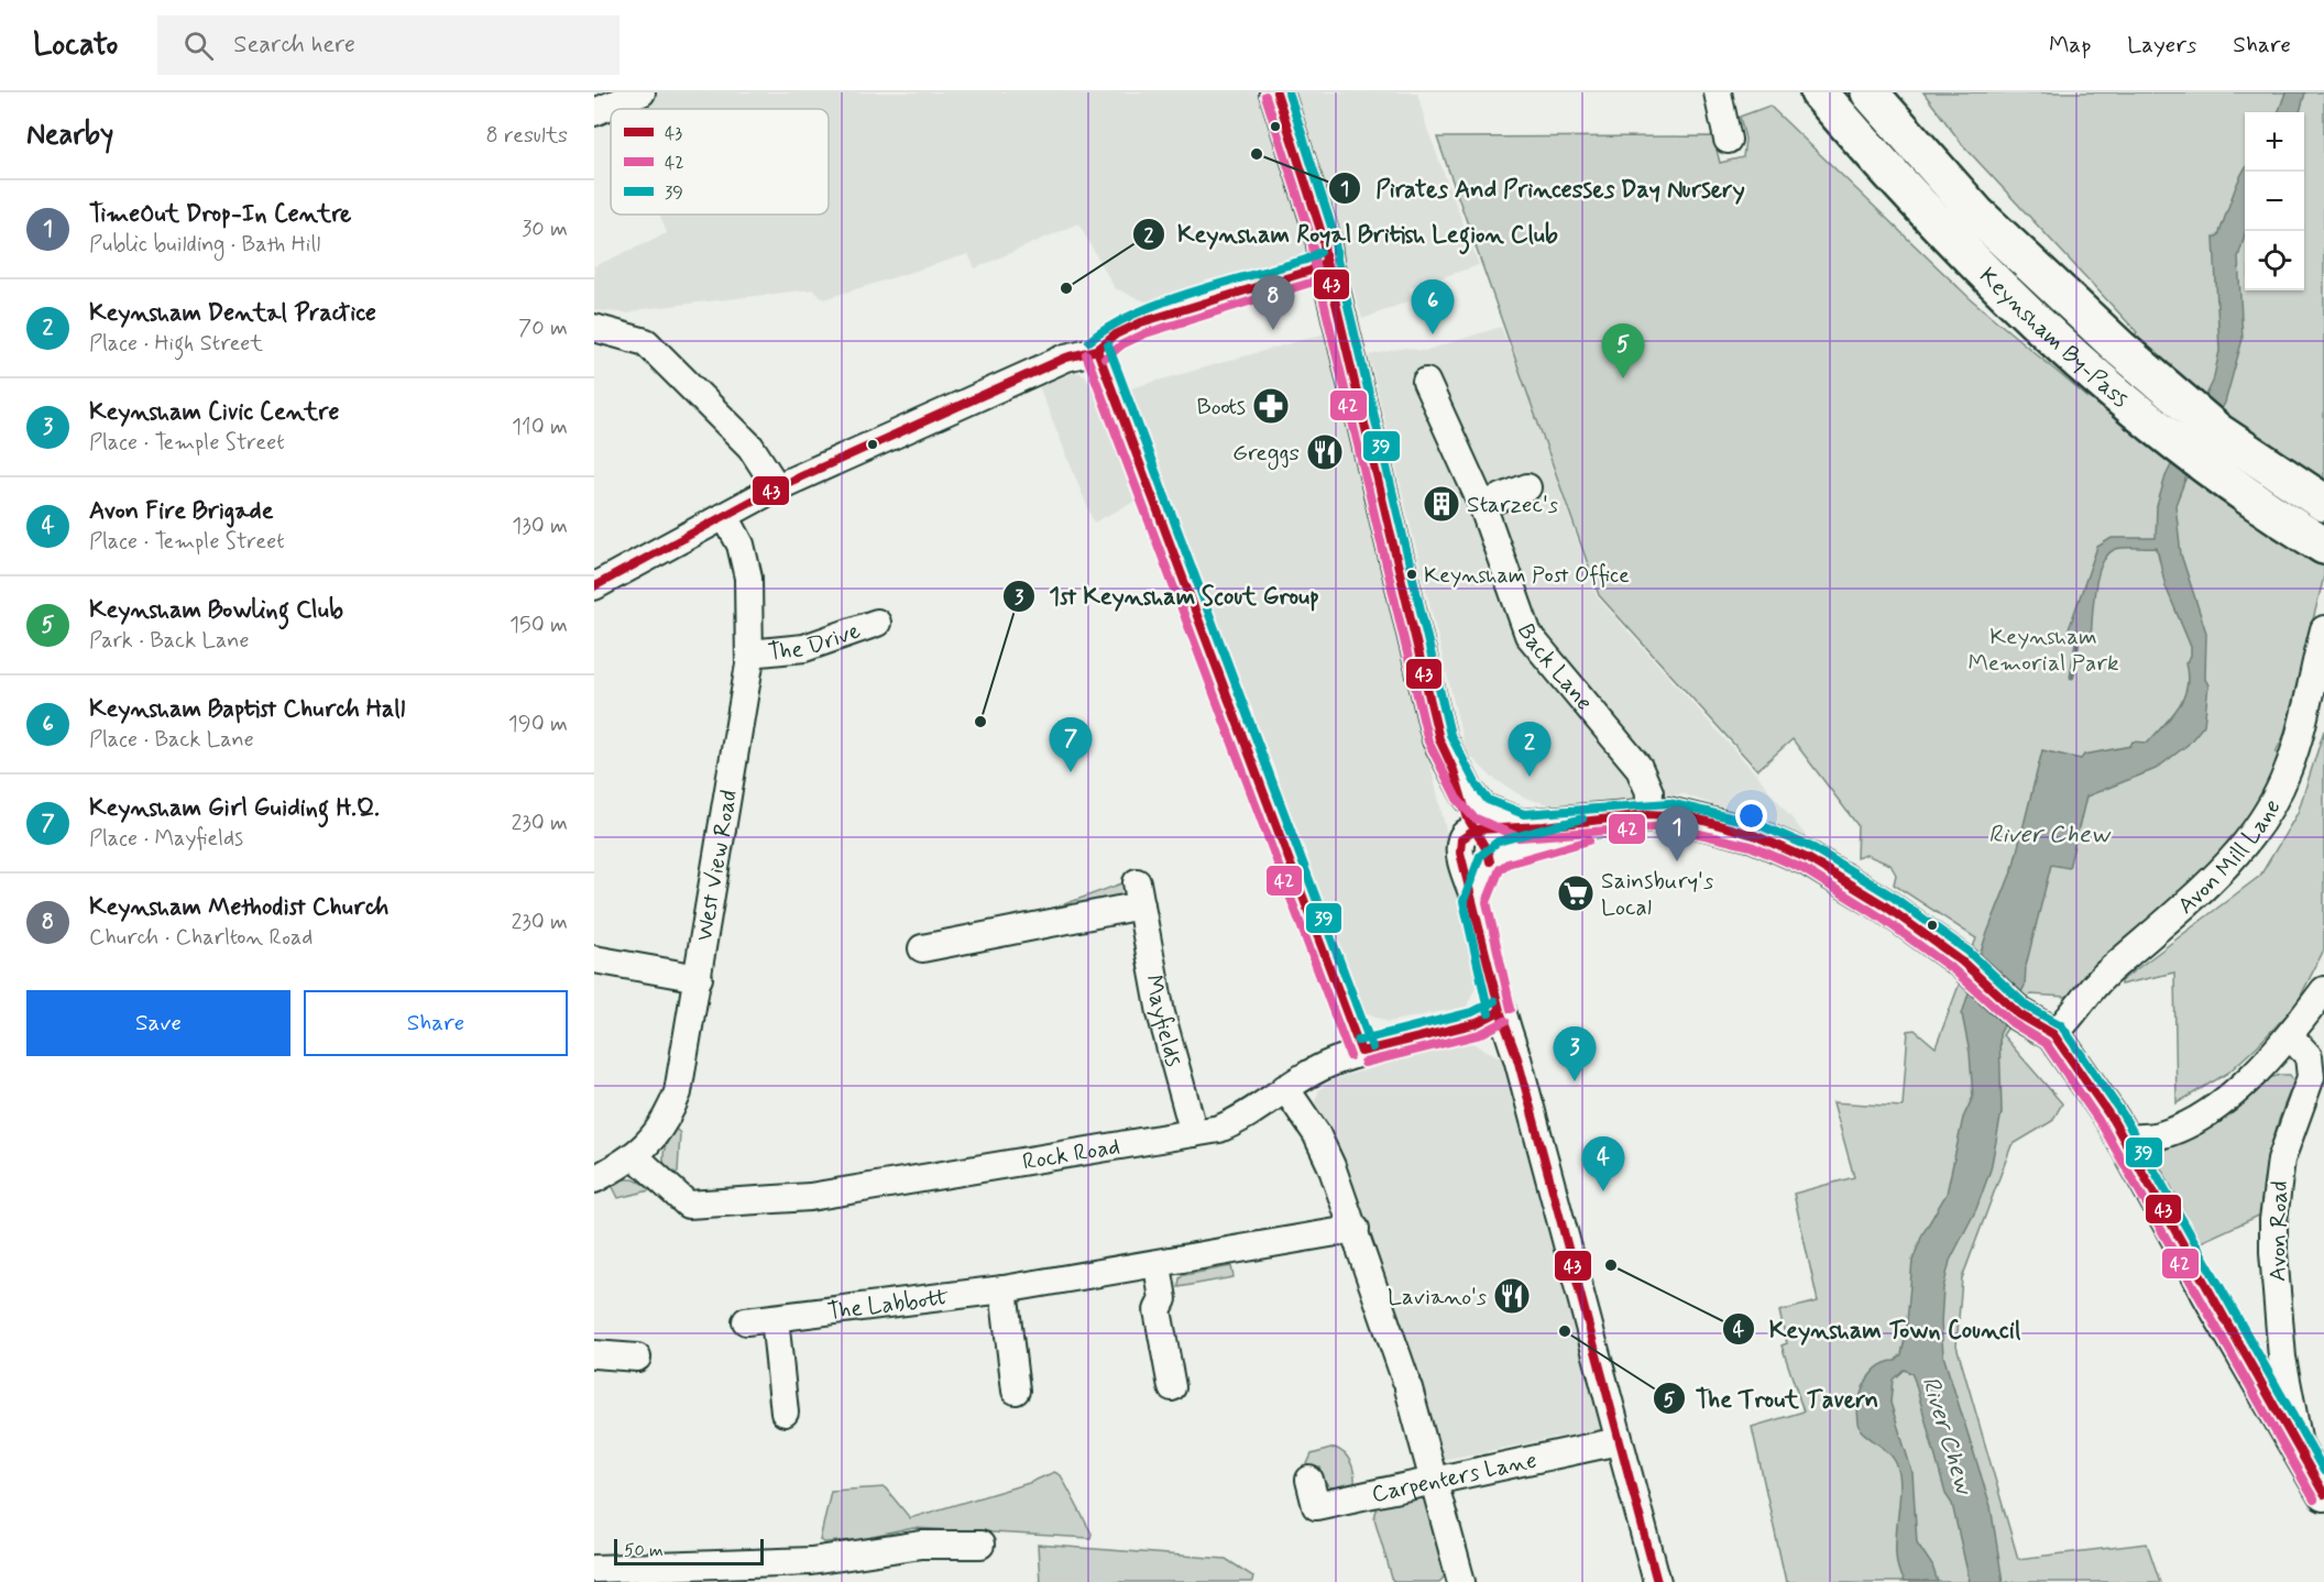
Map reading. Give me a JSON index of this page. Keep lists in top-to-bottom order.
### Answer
{
  "streets": {
    "highway": ["Keynsham By-Pass"],
    "street": [
      "The Drive",
      "Back Lane",
      "Avon Mill Lane",
      "West View Road",
      "Mayfields",
      "Rock Road",
      "Avon Road",
      "The Labbott",
      "Carpenters Lane"
    ]
  },
  "crossings": [
    ["The Drive", "West View Road"],
    ["West View Road", "Rock Road"],
    ["Mayfields", "Rock Road"]
  ],
  "water": ["River Chew"],
  "parks": ["Keynsham Memorial Park"],
  "places": {
    "other": [
      "Pirates And Princesses Day Nursery",
      "Keynsham Royal British Legion Club",
      "Keynsham Post Office",
      "1st Keynsham Scout Group",
      "Keynsham Town Council",
      "The Trout Tavern"
    ],
    "pharmacy": ["Boots"],
    "restaurant": ["Greggs", "Laviano's"],
    "building": ["Starzec's"],
    "supermarket": ["Sainsbury's Local"]
  },
  "lines": ["transit line 43", "transit line 39", "transit line 42"],
  "legend": ["43", "42", "39"],
  "scale_bar": "50 m",
  "page": {
    "header": "Locato",
    "search": "Search here",
    "nav": ["Map", "Layers", "Share"],
    "heading": ["Nearby", "8 results"],
    "map_buttons": ["+", "−"],
    "list": [
      {
        "mark": "1",
        "name": "TimeOut Drop-In Centre",
        "note": "Public building · Bath Hill",
        "value": "30 m"
      },
      {
        "mark": "2",
        "name": "Keynsham Dental Practice",
        "note": "Place · High Street",
        "value": "70 m"
      },
      {
        "mark": "3",
        "name": "Keynsham Civic Centre",
        "note": "Place · Temple Street",
        "value": "110 m"
      },
      {
        "mark": "4",
        "name": "Avon Fire Brigade",
        "note": "Place · Temple Street",
        "value": "130 m"
      },
      {
        "mark": "5",
        "name": "Keynsham Bowling Club",
        "note": "Park · Back Lane",
        "value": "150 m"
      },
      {
        "mark": "6",
        "name": "Keynsham Baptist Church Hall",
        "note": "Place · Back Lane",
        "value": "190 m"
      },
      {
        "mark": "7",
        "name": "Keynsham Girl Guiding H.Q.",
        "note": "Place · Mayfields",
        "value": "230 m"
      },
      {
        "mark": "8",
        "name": "Keynsham Methodist Church",
        "note": "Church · Charlton Road",
        "value": "230 m"
      }
    ],
    "pins": [
      "8",
      "6",
      "5",
      "7",
      "2",
      "1",
      "3",
      "4"
    ],
    "buttons": ["Save", "Share"],
    "scale": "50 m"
  }
}
